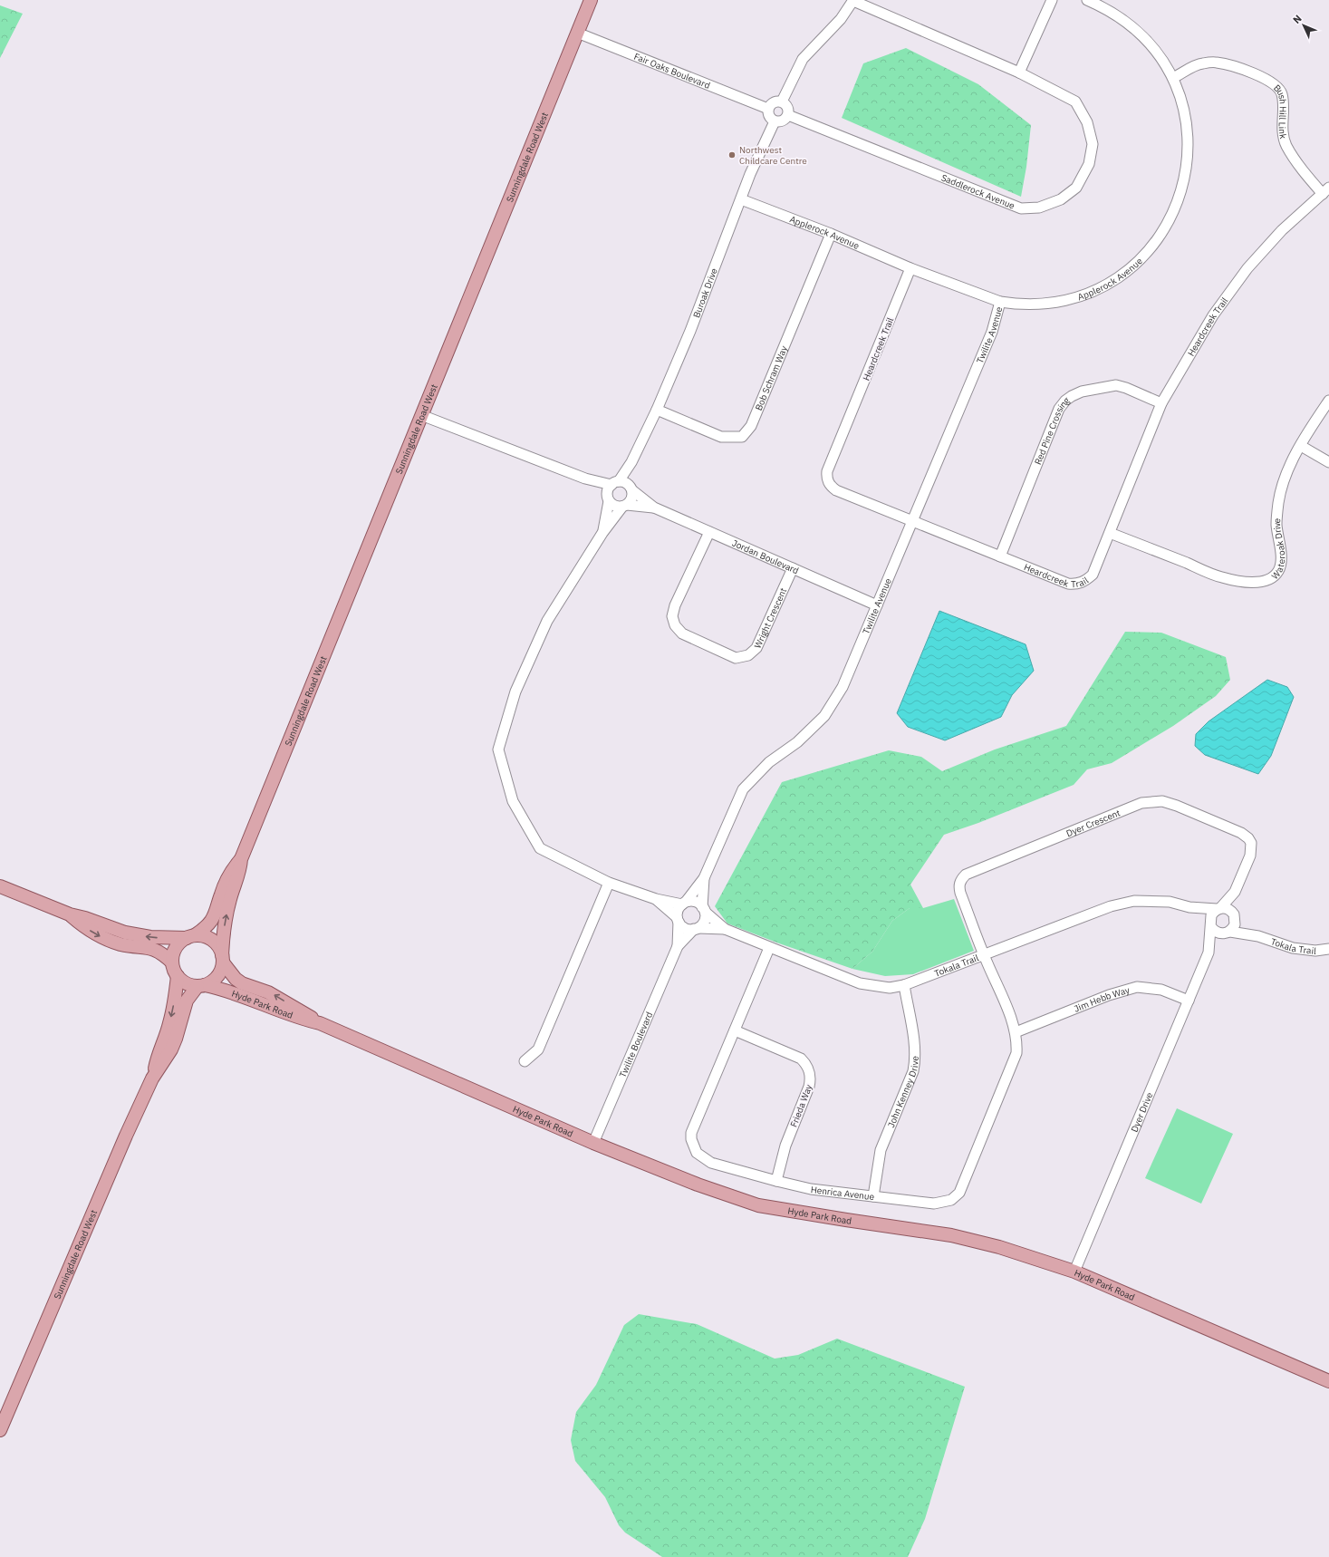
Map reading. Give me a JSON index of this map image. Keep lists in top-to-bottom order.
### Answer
{
  "streets": {
    "main road": ["Sunningdale Road West", "Hyde Park Road"],
    "street": [
      "Fair Oaks Boulevard",
      "Bush Hill Link",
      "Saddlerock Avenue",
      "Applerock Avenue",
      "Buroak Drive",
      "Heardcreek Trail",
      "Twilite Avenue",
      "Bob Schram Way",
      "Red Pine Crossing",
      "Wateroak Drive",
      "Jordan Boulevard",
      "Wright Crescent",
      "Dyer Crescent",
      "Tokala Trail",
      "Jim Hebb Way",
      "Twilite Boulevard",
      "John Kenney Drive",
      "Frieda Way",
      "Dyer Drive",
      "Henrica Avenue"
    ]
  },
  "crossings": [
    ["Fair Oaks Boulevard", "Sunningdale Road West"],
    ["Fair Oaks Boulevard", "Saddlerock Avenue"],
    ["Fair Oaks Boulevard", "Buroak Drive"],
    ["Bush Hill Link", "Applerock Avenue"],
    ["Bush Hill Link", "Heardcreek Trail"],
    ["Sunningdale Road West", "Hyde Park Road"],
    ["Saddlerock Avenue", "Buroak Drive"],
    ["Applerock Avenue", "Buroak Drive"],
    ["Applerock Avenue", "Heardcreek Trail"],
    ["Applerock Avenue", "Twilite Avenue"],
    ["Applerock Avenue", "Bob Schram Way"],
    ["Buroak Drive", "Bob Schram Way"],
    ["Buroak Drive", "Jordan Boulevard"],
    ["Heardcreek Trail", "Twilite Avenue"],
    ["Heardcreek Trail", "Red Pine Crossing"],
    ["Heardcreek Trail", "Wateroak Drive"],
    ["Twilite Avenue", "Jordan Boulevard"],
    ["Twilite Avenue", "Tokala Trail"],
    ["Twilite Avenue", "Twilite Boulevard"],
    ["Jordan Boulevard", "Wright Crescent"],
    ["Dyer Crescent", "Tokala Trail"],
    ["Dyer Crescent", "Dyer Drive"],
    ["Dyer Crescent", "Henrica Avenue"],
    ["Tokala Trail", "Twilite Boulevard"],
    ["Tokala Trail", "John Kenney Drive"],
    ["Tokala Trail", "Dyer Drive"],
    ["Tokala Trail", "Henrica Avenue"],
    ["Jim Hebb Way", "Dyer Drive"],
    ["Jim Hebb Way", "Henrica Avenue"],
    ["Hyde Park Road", "Twilite Boulevard"],
    ["Hyde Park Road", "Dyer Drive"],
    ["John Kenney Drive", "Henrica Avenue"],
    ["Frieda Way", "Henrica Avenue"]
  ],
  "places": ["Northwest Childcare Centre"],
  "north": "top left"
}
